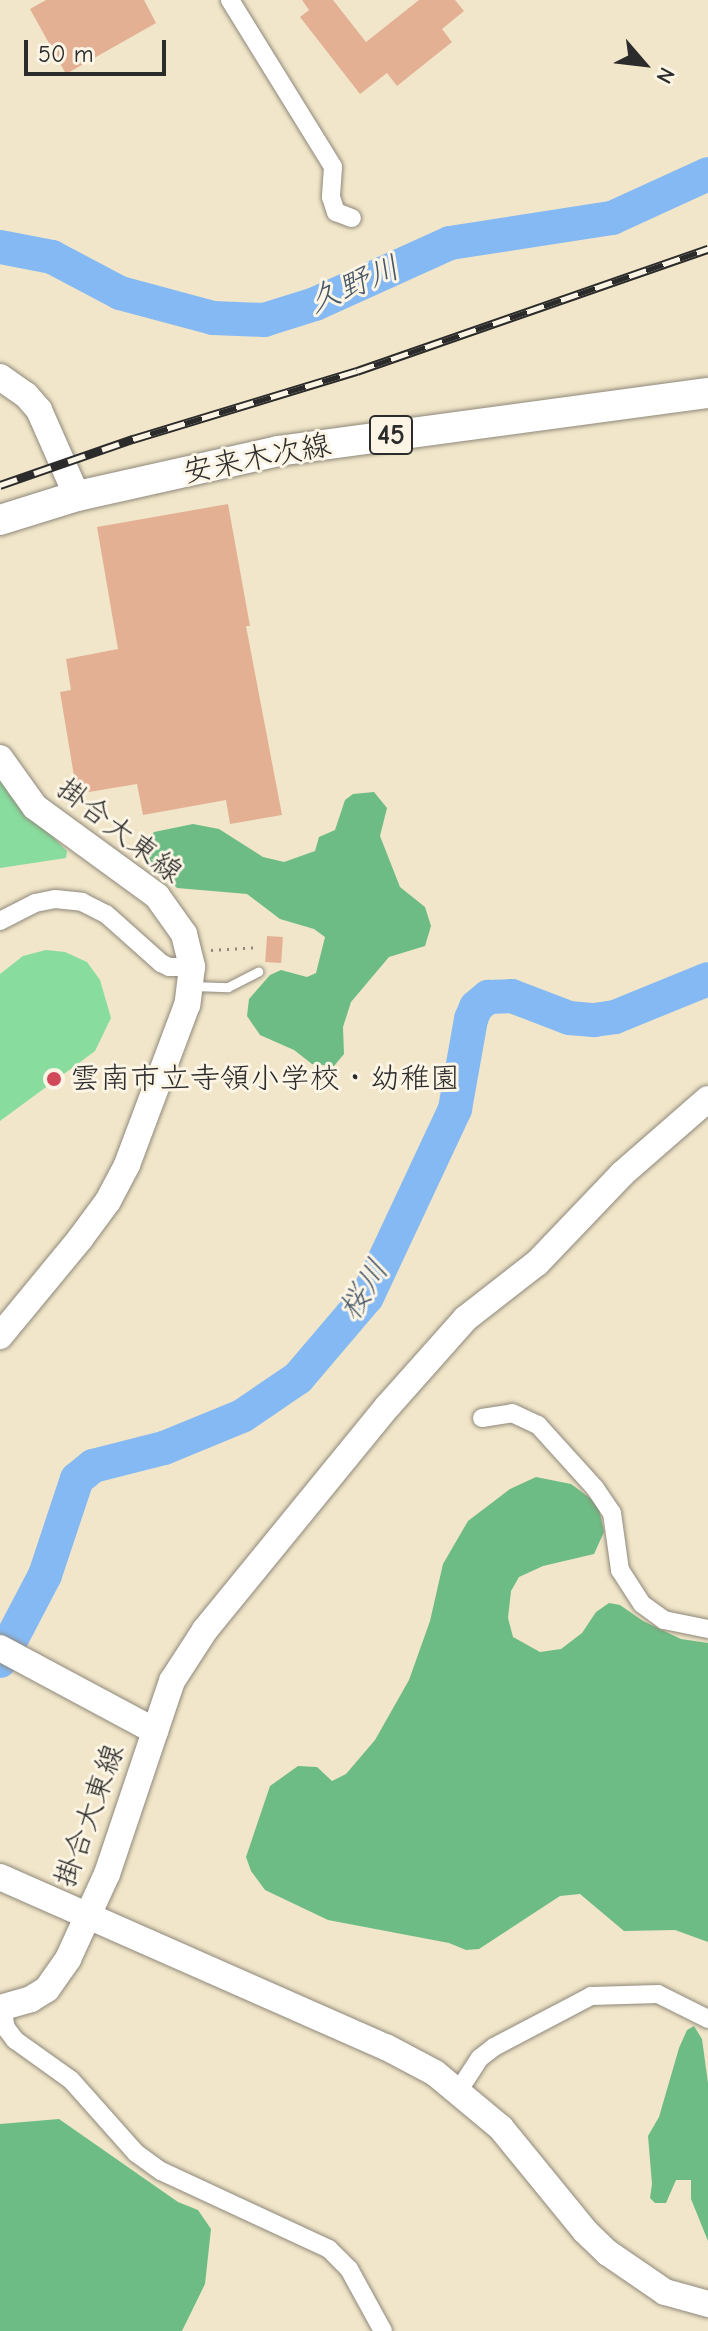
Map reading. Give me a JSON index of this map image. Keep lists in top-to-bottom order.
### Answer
{
  "streets": {
    "main road": ["45", "安来木次線"],
    "street": ["掛合大東線"]
  },
  "water": ["久野川", "桜川"],
  "places": ["雲南市立寺領小学校・幼稚園"],
  "scale_bar": "50 m",
  "north": "bottom right"
}
